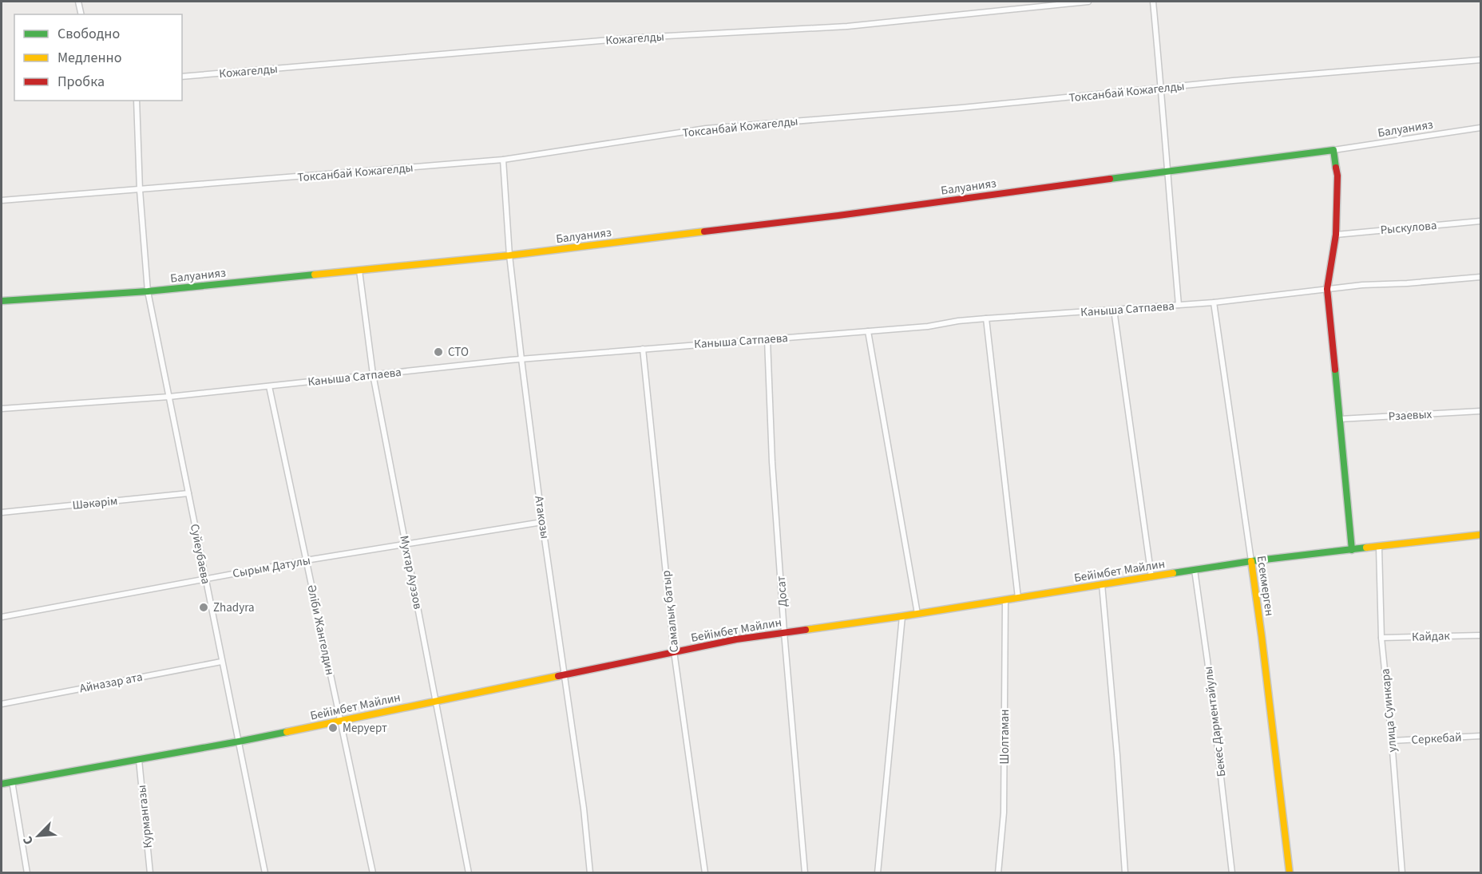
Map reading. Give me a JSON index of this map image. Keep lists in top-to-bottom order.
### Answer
{
  "streets": {
    "street": [
      "Кожагелды",
      "Токсанбай Кожагелды",
      "Балуанияз",
      "Рыскулова",
      "Каныша Сатпаева",
      "Рзаевых",
      "Шәкәрім",
      "Атакозы",
      "Суйеубаева",
      "Сырым Датулы",
      "Бейімбет Майлин",
      "Мухтар Ауэзов",
      "Eсекмерген",
      "Досат",
      "Самалық батыр",
      "Әліби Жангелдин",
      "Кайдак",
      "Айназар ата",
      "улица Суинкара",
      "Бекес Дарментайулы",
      "Шолтаман",
      "Серкебай",
      "Курмангазы"
    ]
  },
  "crossings": [
    ["Токсанбай Кожагелды", "Атакозы"],
    ["Токсанбай Кожагелды", "Суйеубаева"],
    ["Балуанияз", "Атакозы"],
    ["Балуанияз", "Суйеубаева"],
    ["Балуанияз", "Мухтар Ауэзов"],
    ["Каныша Сатпаева", "Атакозы"],
    ["Каныша Сатпаева", "Суйеубаева"],
    ["Каныша Сатпаева", "Мухтар Ауэзов"],
    ["Каныша Сатпаева", "Eсекмерген"],
    ["Каныша Сатпаева", "Досат"],
    ["Каныша Сатпаева", "Самалық батыр"],
    ["Каныша Сатпаева", "Әліби Жангелдин"],
    ["Шәкәрім", "Суйеубаева"],
    ["Атакозы", "Сырым Датулы"],
    ["Атакозы", "Бейімбет Майлин"],
    ["Суйеубаева", "Сырым Датулы"],
    ["Суйеубаева", "Бейімбет Майлин"],
    ["Суйеубаева", "Айназар ата"],
    ["Сырым Датулы", "Мухтар Ауэзов"],
    ["Сырым Датулы", "Әліби Жангелдин"],
    ["Бейімбет Майлин", "Мухтар Ауэзов"],
    ["Бейімбет Майлин", "Eсекмерген"],
    ["Бейімбет Майлин", "Досат"],
    ["Бейімбет Майлин", "Самалық батыр"],
    ["Бейімбет Майлин", "Әліби Жангелдин"],
    ["Бейімбет Майлин", "улица Суинкара"],
    ["Бейімбет Майлин", "Бекес Дарментайулы"],
    ["Бейімбет Майлин", "Шолтаман"],
    ["Бейімбет Майлин", "Курмангазы"],
    ["Кайдак", "улица Суинкара"],
    ["улица Суинкара", "Серкебай"]
  ],
  "places": ["CTO", "Zhadyra", "Меруерт"],
  "legend": ["Свободно", "Медленно", "Пробка"],
  "north": "bottom left"
}
